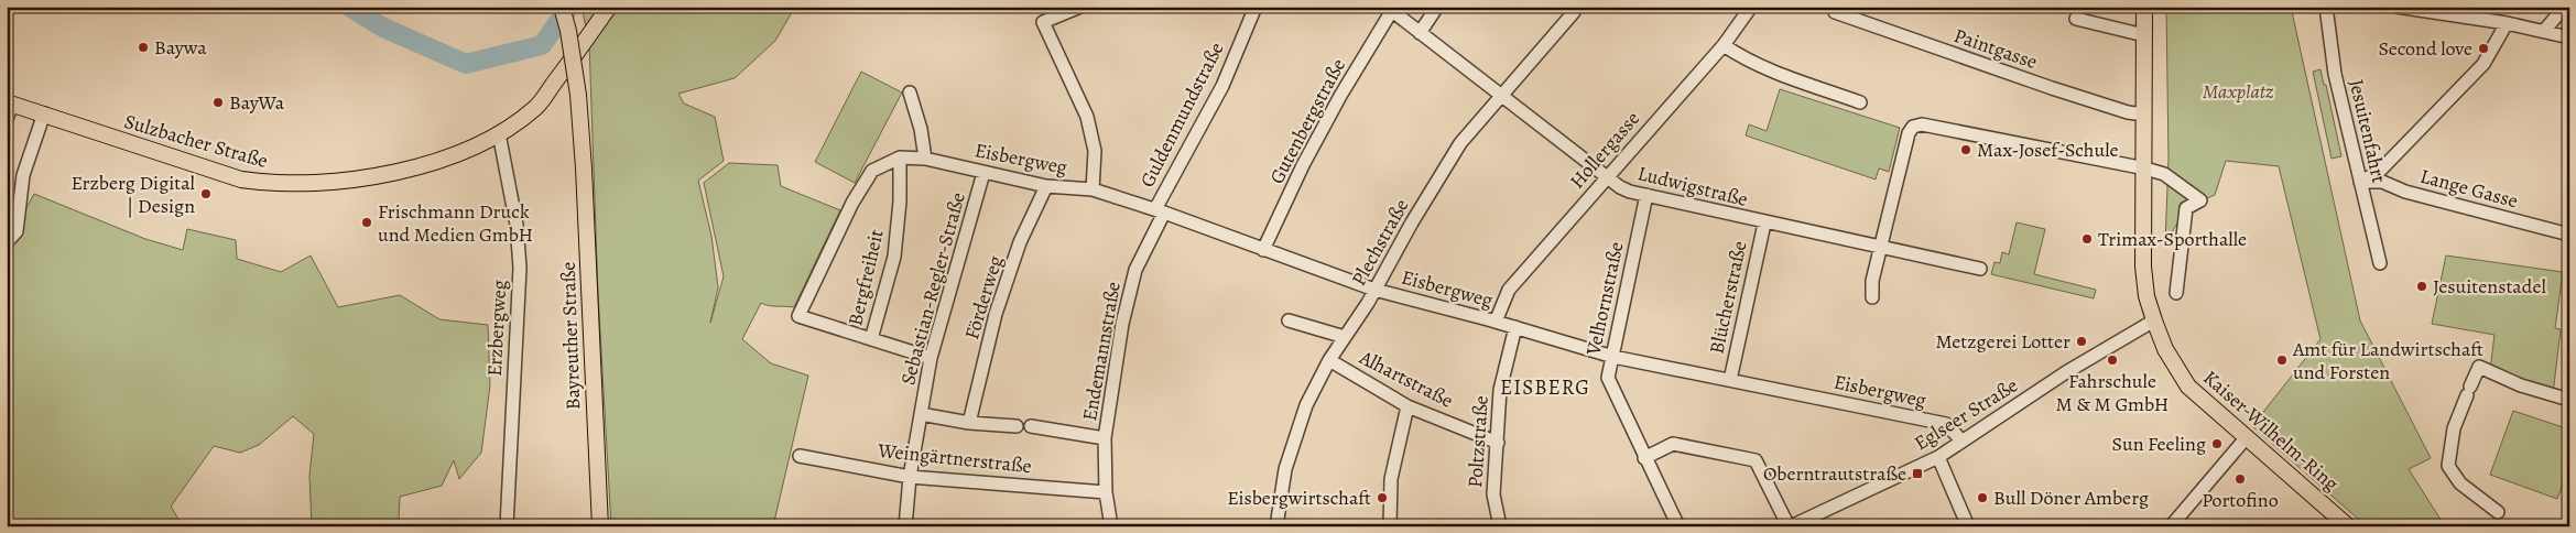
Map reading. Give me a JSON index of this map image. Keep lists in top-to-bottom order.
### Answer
{
  "streets": {
    "main road": ["Sulzbacher Straße", "Bayreuther Straße", "Kaiser-Wilhelm-Ring"],
    "street": [
      "Paintgasse",
      "Guldenmundstraße",
      "Gutenbergstraße",
      "Jesuitenfahrt",
      "Hollergasse",
      "Eisbergweg",
      "Ludwigstraße",
      "Lange Gasse",
      "Plechstraße",
      "Bergfreiheit",
      "Sebastian-Regler-Straße",
      "Förderweg",
      "Blücherstraße",
      "Velhornstraße",
      "Erzbergweg",
      "Endemannstraße",
      "Alhartstraße",
      "Eglseer Straße",
      "Poltzstraße",
      "Weingärtnerstraße"
    ]
  },
  "crossings": [
    ["Paintgasse", "Kaiser-Wilhelm-Ring"],
    ["Guldenmundstraße", "Eisbergweg"],
    ["Guldenmundstraße", "Endemannstraße"],
    ["Gutenbergstraße", "Eisbergweg"],
    ["Gutenbergstraße", "Ludwigstraße"],
    ["Jesuitenfahrt", "Lange Gasse"],
    ["Sulzbacher Straße", "Erzbergweg"],
    ["Hollergasse", "Eisbergweg"],
    ["Hollergasse", "Ludwigstraße"],
    ["Eisbergweg", "Plechstraße"],
    ["Eisbergweg", "Bergfreiheit"],
    ["Eisbergweg", "Sebastian-Regler-Straße"],
    ["Eisbergweg", "Förderweg"],
    ["Eisbergweg", "Blücherstraße"],
    ["Eisbergweg", "Velhornstraße"],
    ["Eisbergweg", "Endemannstraße"],
    ["Eisbergweg", "Eglseer Straße"],
    ["Eisbergweg", "Poltzstraße"],
    ["Ludwigstraße", "Plechstraße"],
    ["Ludwigstraße", "Blücherstraße"],
    ["Ludwigstraße", "Velhornstraße"],
    ["Plechstraße", "Alhartstraße"],
    ["Sebastian-Regler-Straße", "Förderweg"],
    ["Sebastian-Regler-Straße", "Weingärtnerstraße"],
    ["Endemannstraße", "Weingärtnerstraße"],
    ["Alhartstraße", "Poltzstraße"],
    ["Eglseer Straße", "Kaiser-Wilhelm-Ring"]
  ],
  "districts": ["EISBERG"],
  "parks": ["Maxplatz"],
  "places": {
    "other": [
      "Baywa",
      "Second love",
      "BayWa",
      "Max-Josef-Schule",
      "Erzberg Digital | Design",
      "Frischmann Druck und Medien GmbH",
      "Trimax-Sporthalle",
      "Jesuitenstadel",
      "Metzgerei Lotter",
      "Fahrschule M & M GmbH",
      "Amt für Landwirtschaft und Forsten",
      "Sun Feeling",
      "Portofino",
      "Eisbergwirtschaft",
      "Bull Döner Amberg"
    ],
    "transit": ["Oberntrautstraße"]
  }
}
